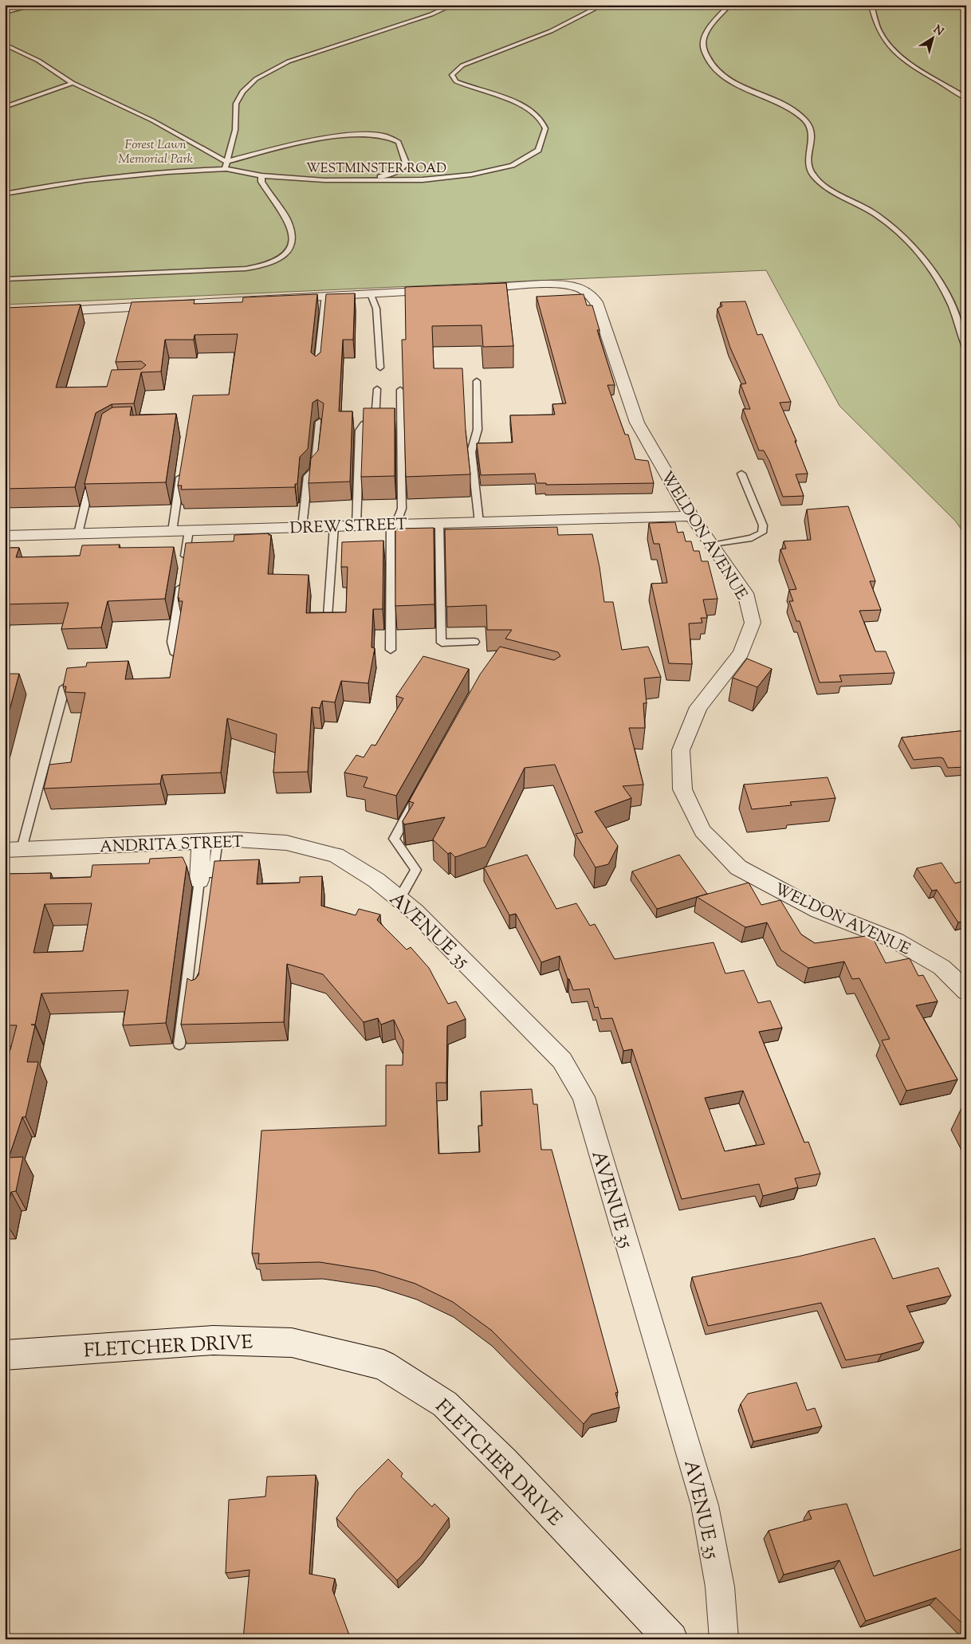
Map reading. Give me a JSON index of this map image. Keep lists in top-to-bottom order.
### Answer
{
  "streets": {
    "main road": ["FLETCHER DRIVE"],
    "street": [
      "DREW STREET",
      "WELDON AVENUE",
      "ANDRITA STREET",
      "AVENUE 35"
    ],
    "lane": ["WESTMINSTER ROAD"]
  },
  "crossings": [
    ["DREW STREET", "WELDON AVENUE"],
    ["ANDRITA STREET", "AVENUE 35"]
  ],
  "parks": ["Forest Lawn Memorial Park"],
  "north": "top right"
}
